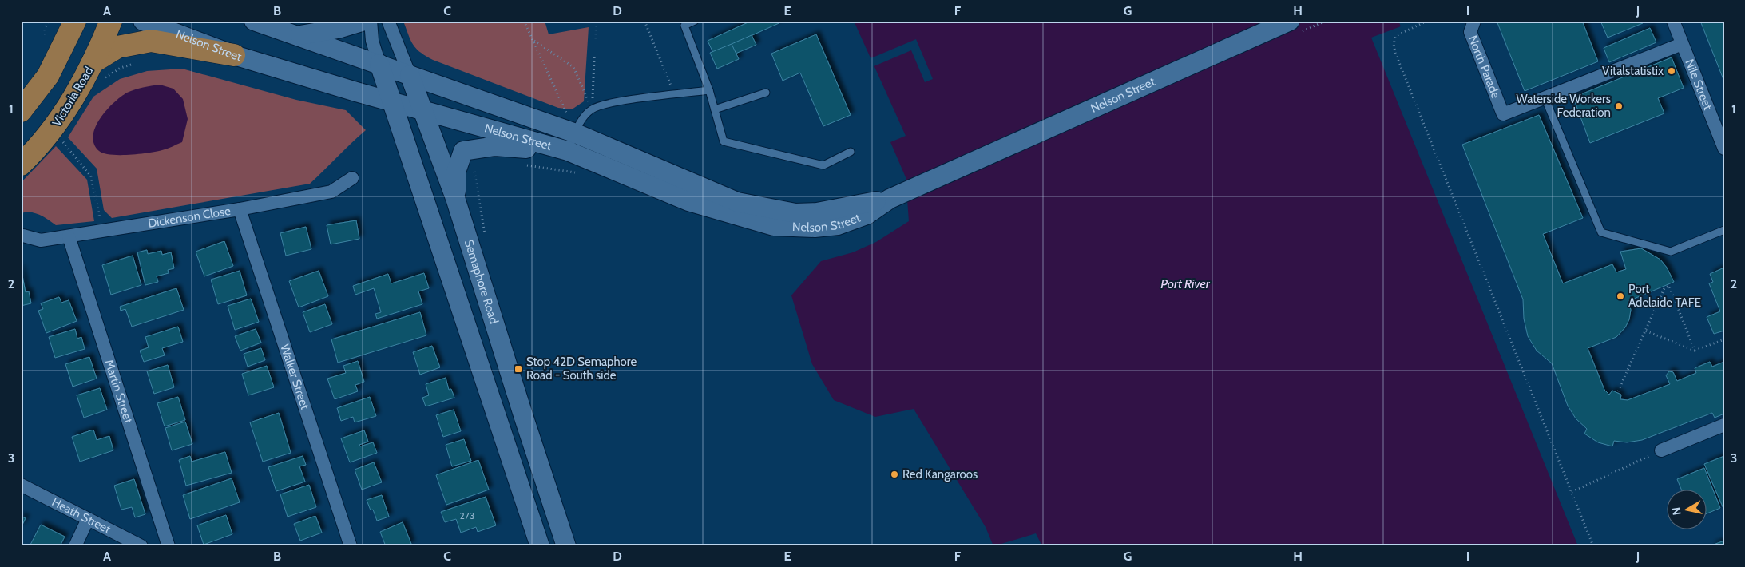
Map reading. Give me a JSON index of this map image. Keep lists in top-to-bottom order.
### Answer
{
  "streets": {
    "highway": ["Victoria Road"],
    "main road": ["Nelson Street", "Semaphore Road"],
    "street": [
      "North Parade",
      "Nile Street",
      "Dickenson Close",
      "Walker Street",
      "Martin Street",
      "Heath Street"
    ]
  },
  "crossings": [
    ["Nelson Street", "Semaphore Road"],
    ["Dickenson Close", "Walker Street"],
    ["Dickenson Close", "Martin Street"]
  ],
  "water": ["Port River"],
  "places": {
    "other": [
      "Vitalstatistix",
      "Waterside Workers Federation",
      "Port Adelaide TAFE",
      "Red Kangaroos"
    ],
    "transit": ["Stop 42D Semaphore Road - South side"]
  },
  "house_numbers": ["273"],
  "north": "left",
  "grid": {
    "columns": [
      "A",
      "B",
      "C",
      "D",
      "E",
      "F",
      "G",
      "H",
      "I",
      "J"
    ],
    "rows": ["1", "2", "3"]
  }
}
